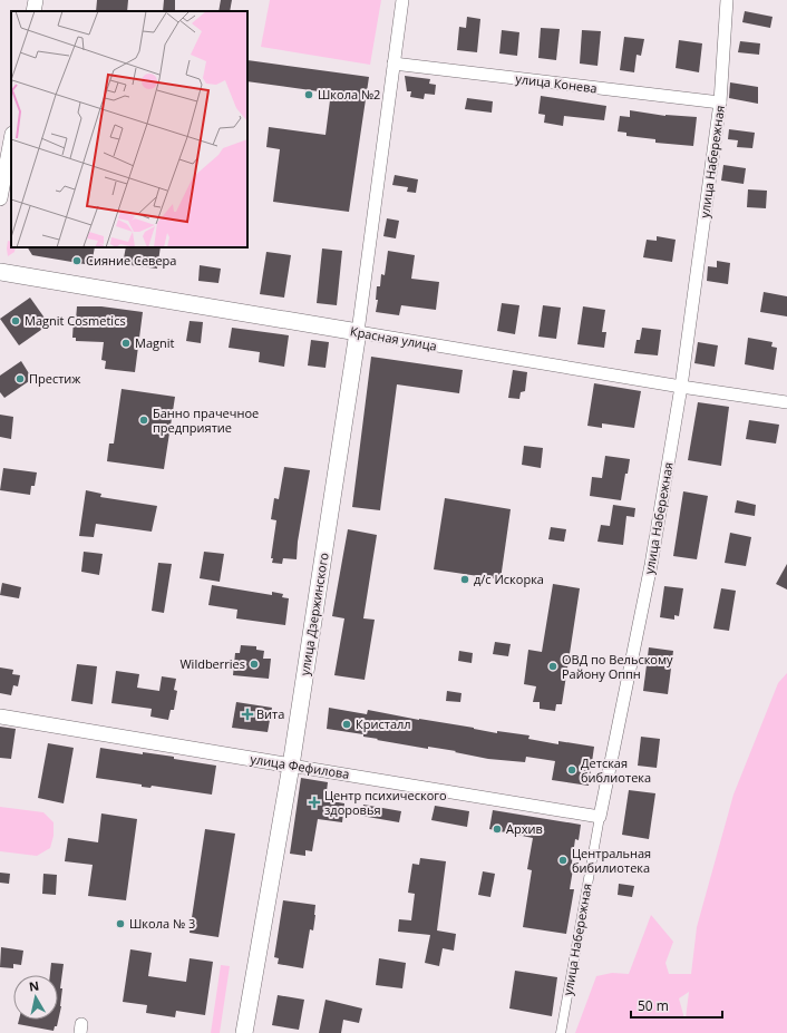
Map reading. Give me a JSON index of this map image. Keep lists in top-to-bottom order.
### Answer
{
  "streets": {
    "main road": ["Красная улица", "улица Дзержинского"],
    "street": ["улица Конева", "улица Набережная", "улица Фефилова"]
  },
  "crossings": [
    ["улица Конева", "улица Набережная"],
    ["улица Конева", "улица Дзержинского"],
    ["улица Набережная", "Красная улица"],
    ["улица Набережная", "улица Фефилова"],
    ["Красная улица", "улица Дзержинского"],
    ["улица Дзержинского", "улица Фефилова"]
  ],
  "places": {
    "other": [
      "Школа №2",
      "Сияние Севера",
      "Magnit Cosmetics",
      "Magnit",
      "Престиж",
      "Банно прачечное предприятие",
      "д/с Искорка",
      "Wildberries",
      "ОВД по Вельскому Району Оппн",
      "Кристалл",
      "Детская библиотека",
      "Архив",
      "Центральная бибилиотека",
      "Школа № 3"
    ],
    "health": ["Вита", "Центр психического здоровья"]
  },
  "scale_bar": "50 m",
  "north": "top"
}
